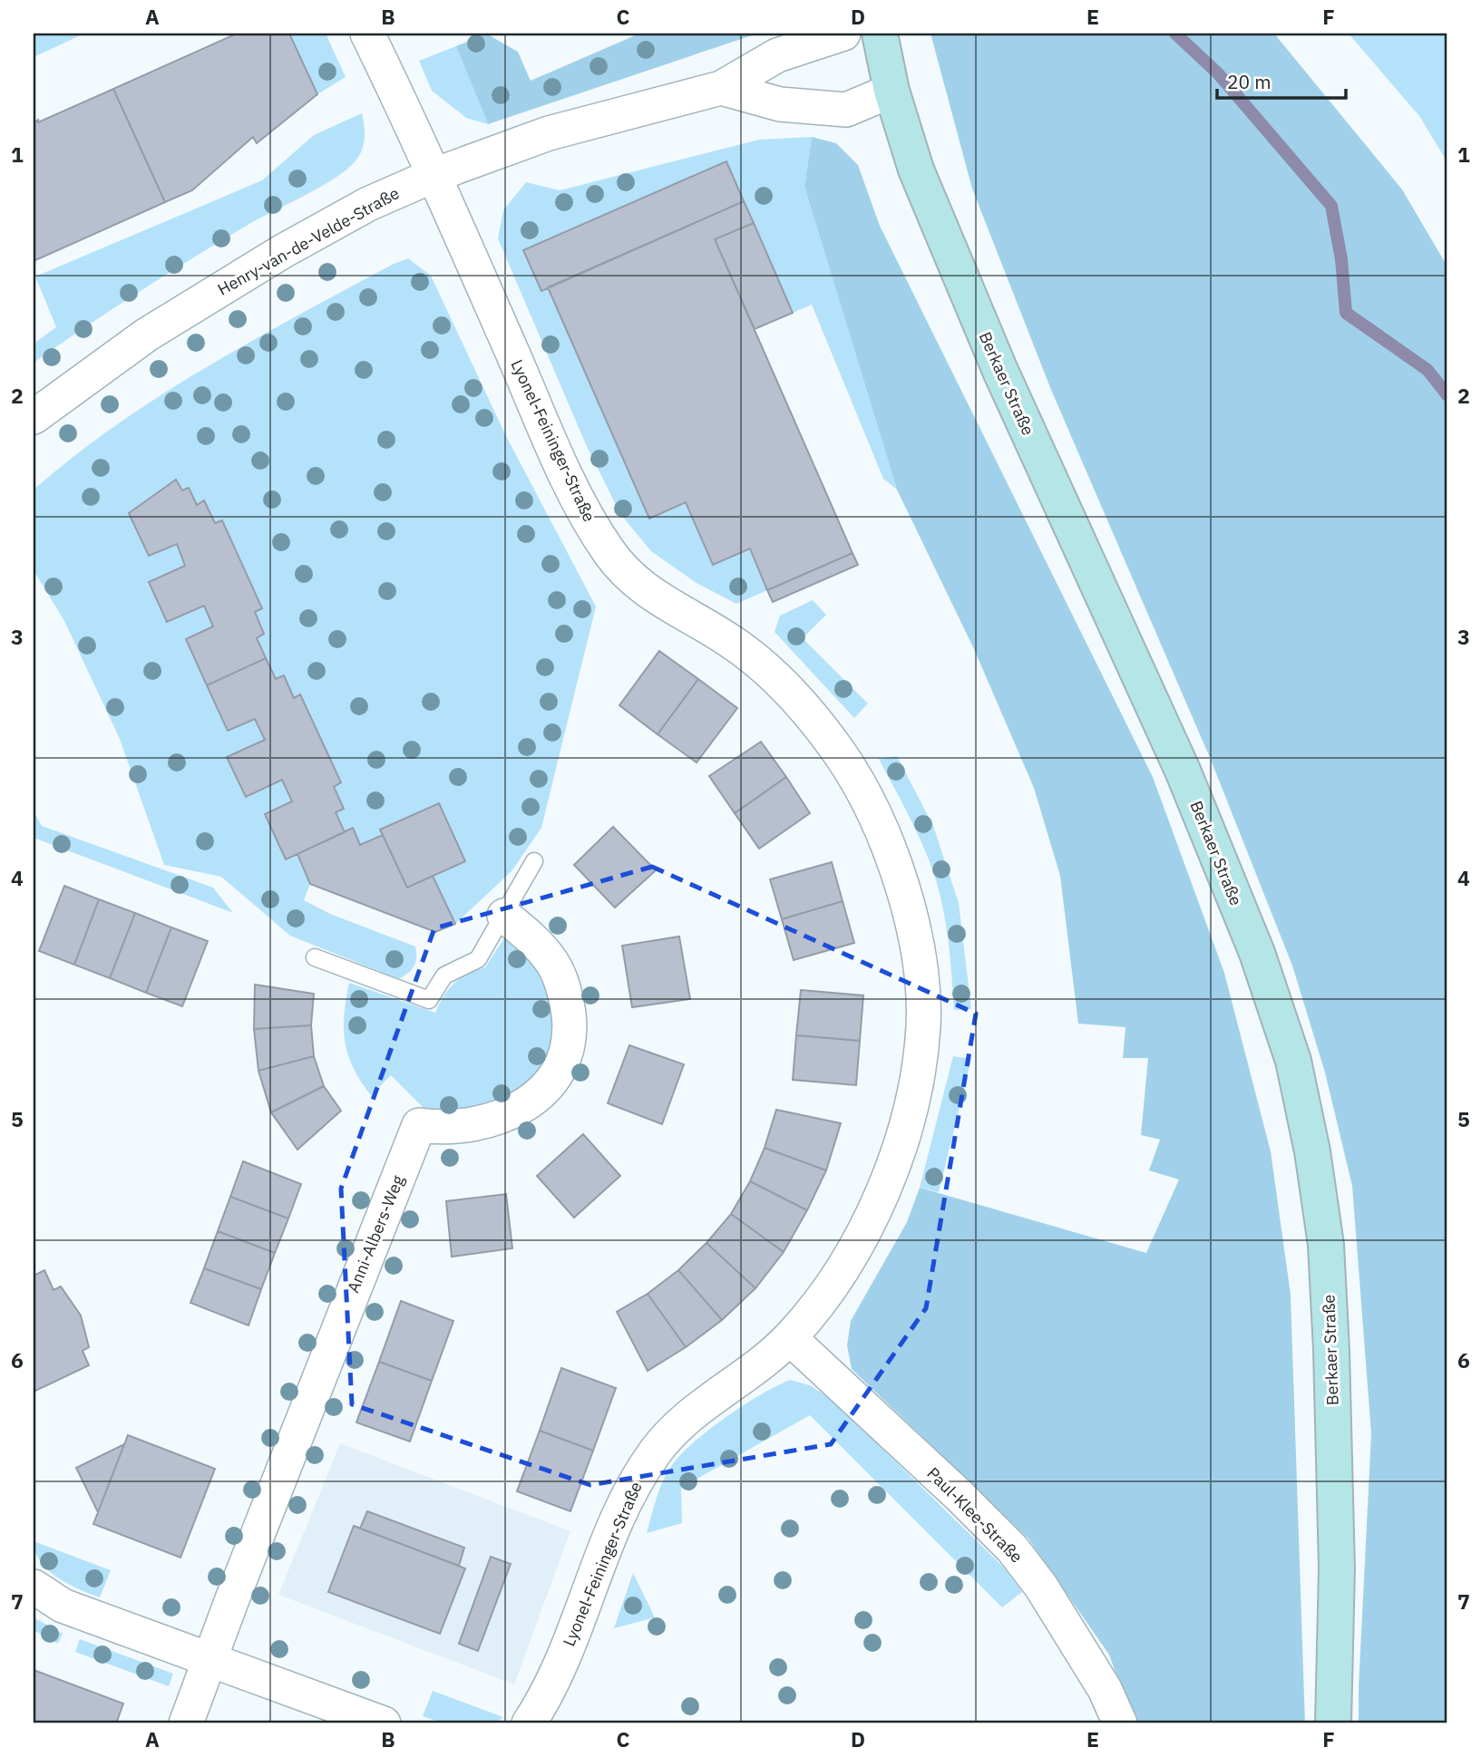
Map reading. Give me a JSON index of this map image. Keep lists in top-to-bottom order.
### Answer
{
  "streets": {
    "main road": ["Berkaer Straße"],
    "street": [
      "Henry-van-de-Velde-Straße",
      "Lyonel-Feininger-Straße",
      "Anni-Albers-Weg",
      "Paul-Klee-Straße"
    ]
  },
  "crossings": [
    ["Henry-van-de-Velde-Straße", "Lyonel-Feininger-Straße"],
    ["Lyonel-Feininger-Straße", "Paul-Klee-Straße"]
  ],
  "scale_bar": "20 m",
  "grid": {
    "columns": [
      "A",
      "B",
      "C",
      "D",
      "E",
      "F"
    ],
    "rows": [
      "1",
      "2",
      "3",
      "4",
      "5",
      "6",
      "7"
    ]
  }
}
